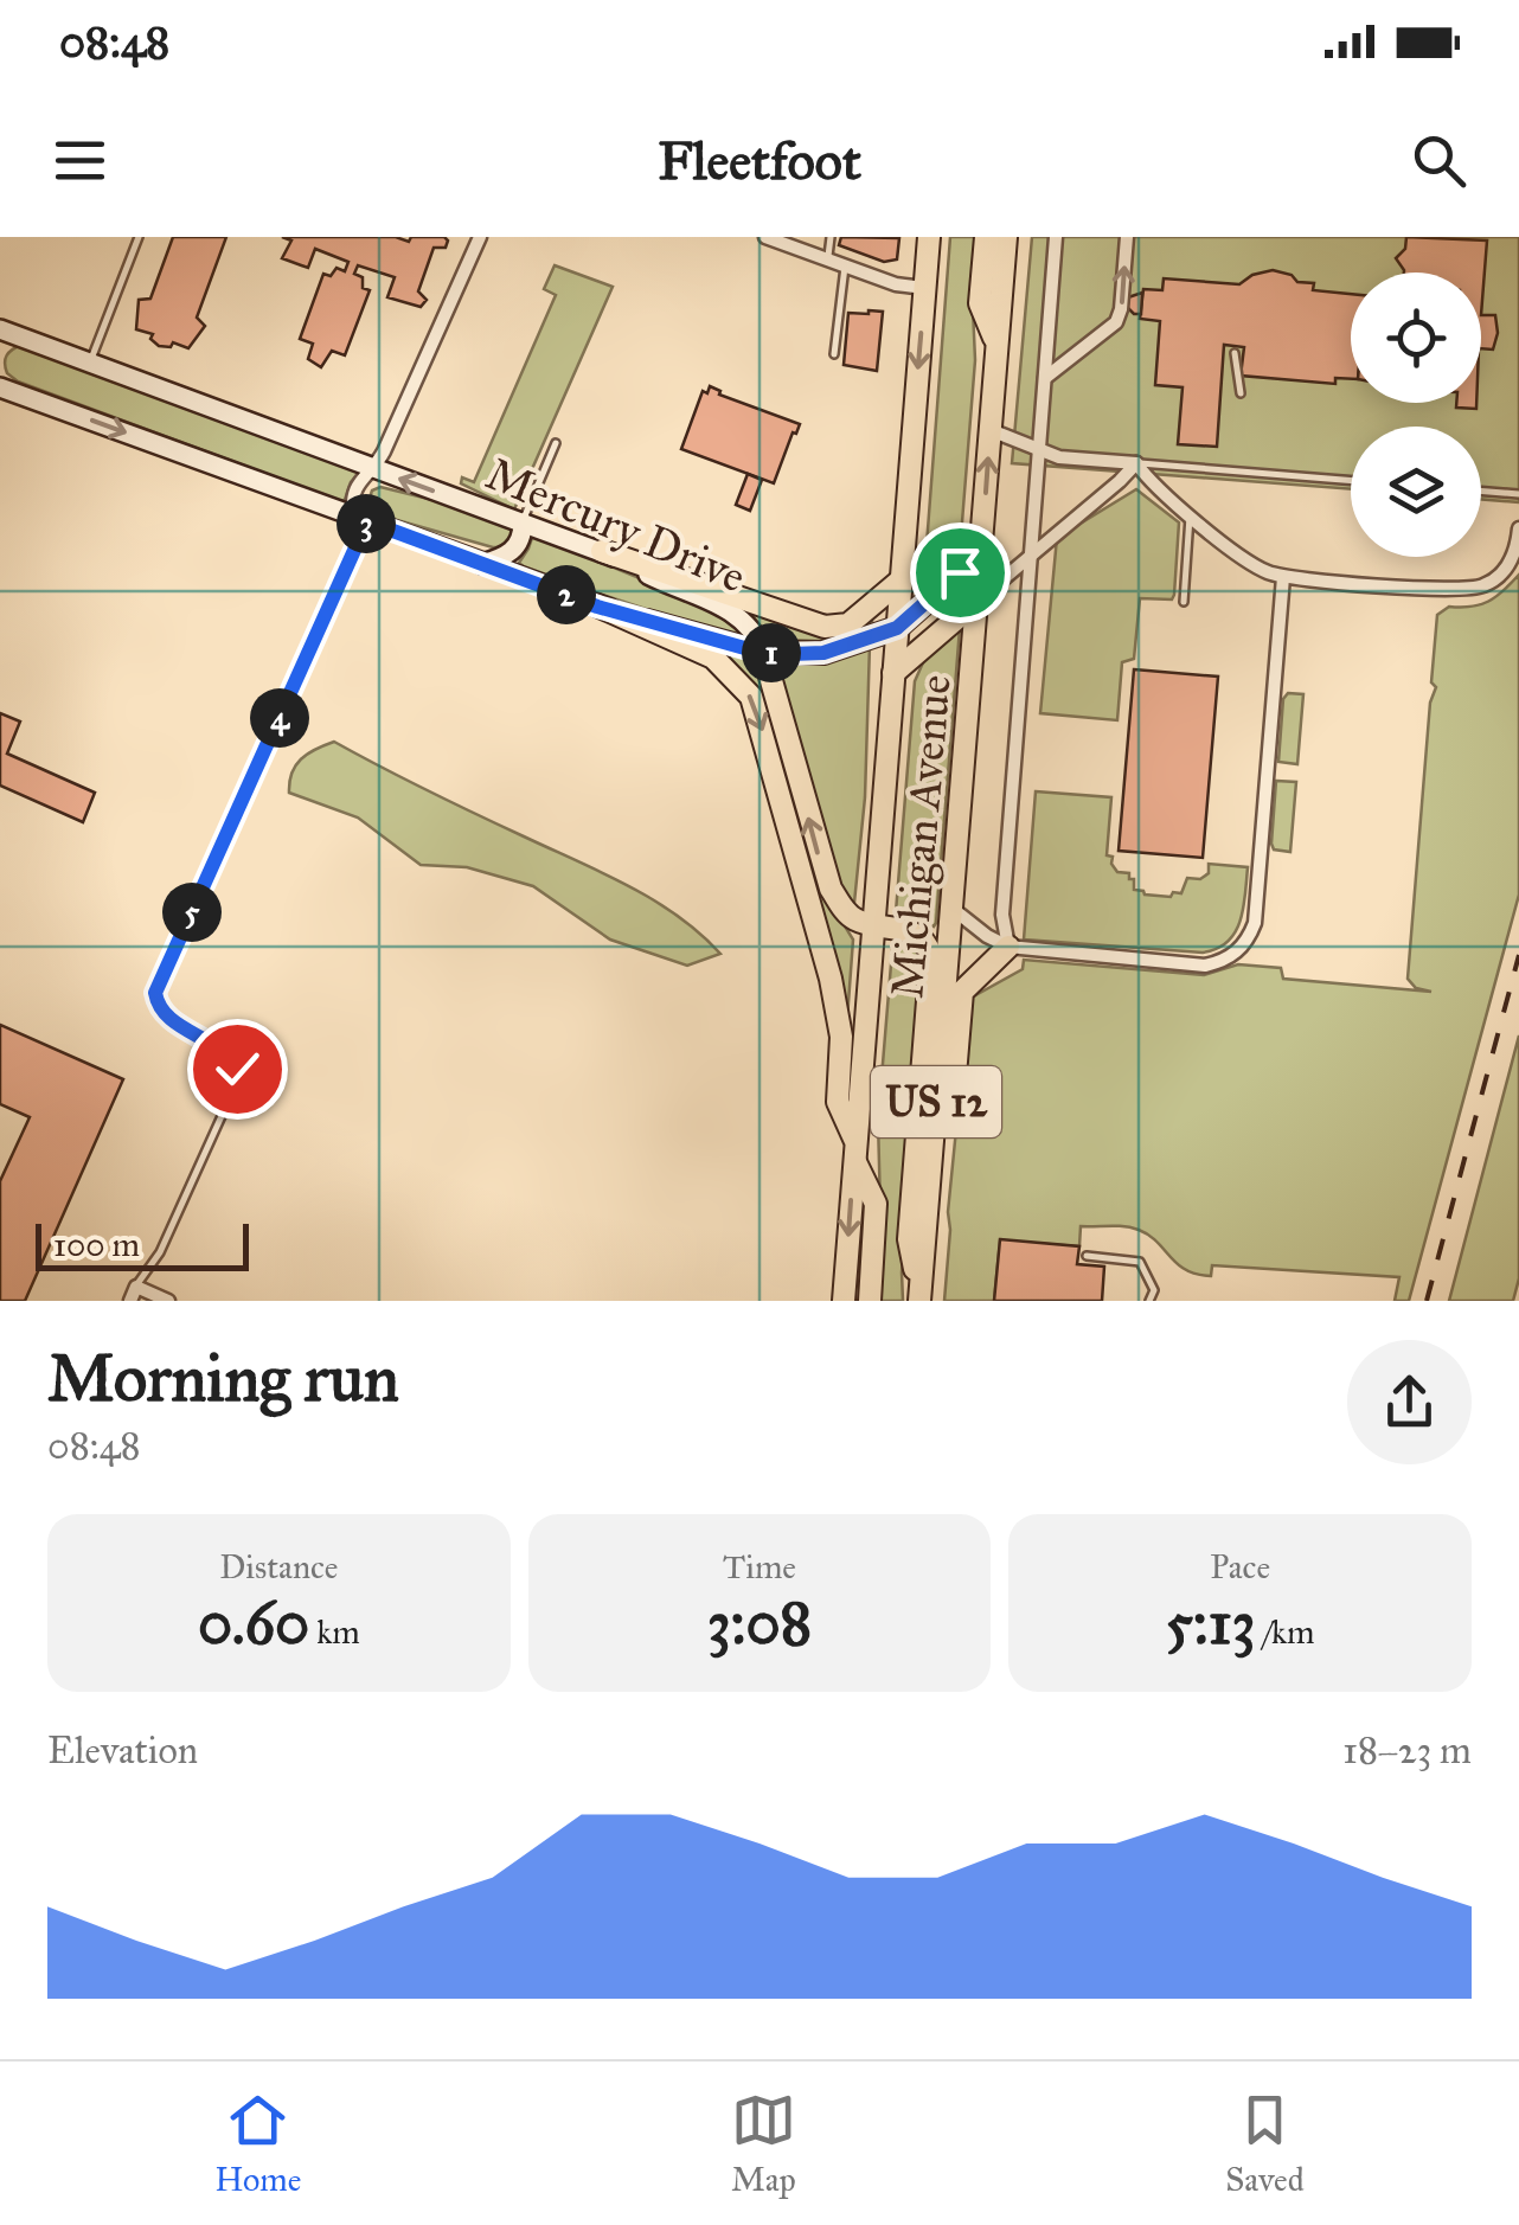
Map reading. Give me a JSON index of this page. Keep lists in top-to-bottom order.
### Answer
{
  "streets": {
    "main road": ["Michigan Avenue", "US 12"],
    "street": ["Mercury Drive"]
  },
  "scale_bar": "100 m",
  "page": {
    "status": "08:48",
    "header": "Fleetfoot",
    "pins": [
      "3",
      "2",
      "1",
      "4",
      "5"
    ],
    "scale": "100 m",
    "heading": ["Morning run", "08:48"],
    "stats": [
      ["Distance", "0.60 km"],
      ["Time", "3:08"],
      ["Pace", "5:13 /km"]
    ],
    "chart": ["Elevation", "18–23 m"],
    "tabs": ["Home", "Map", "Saved"]
  }
}
